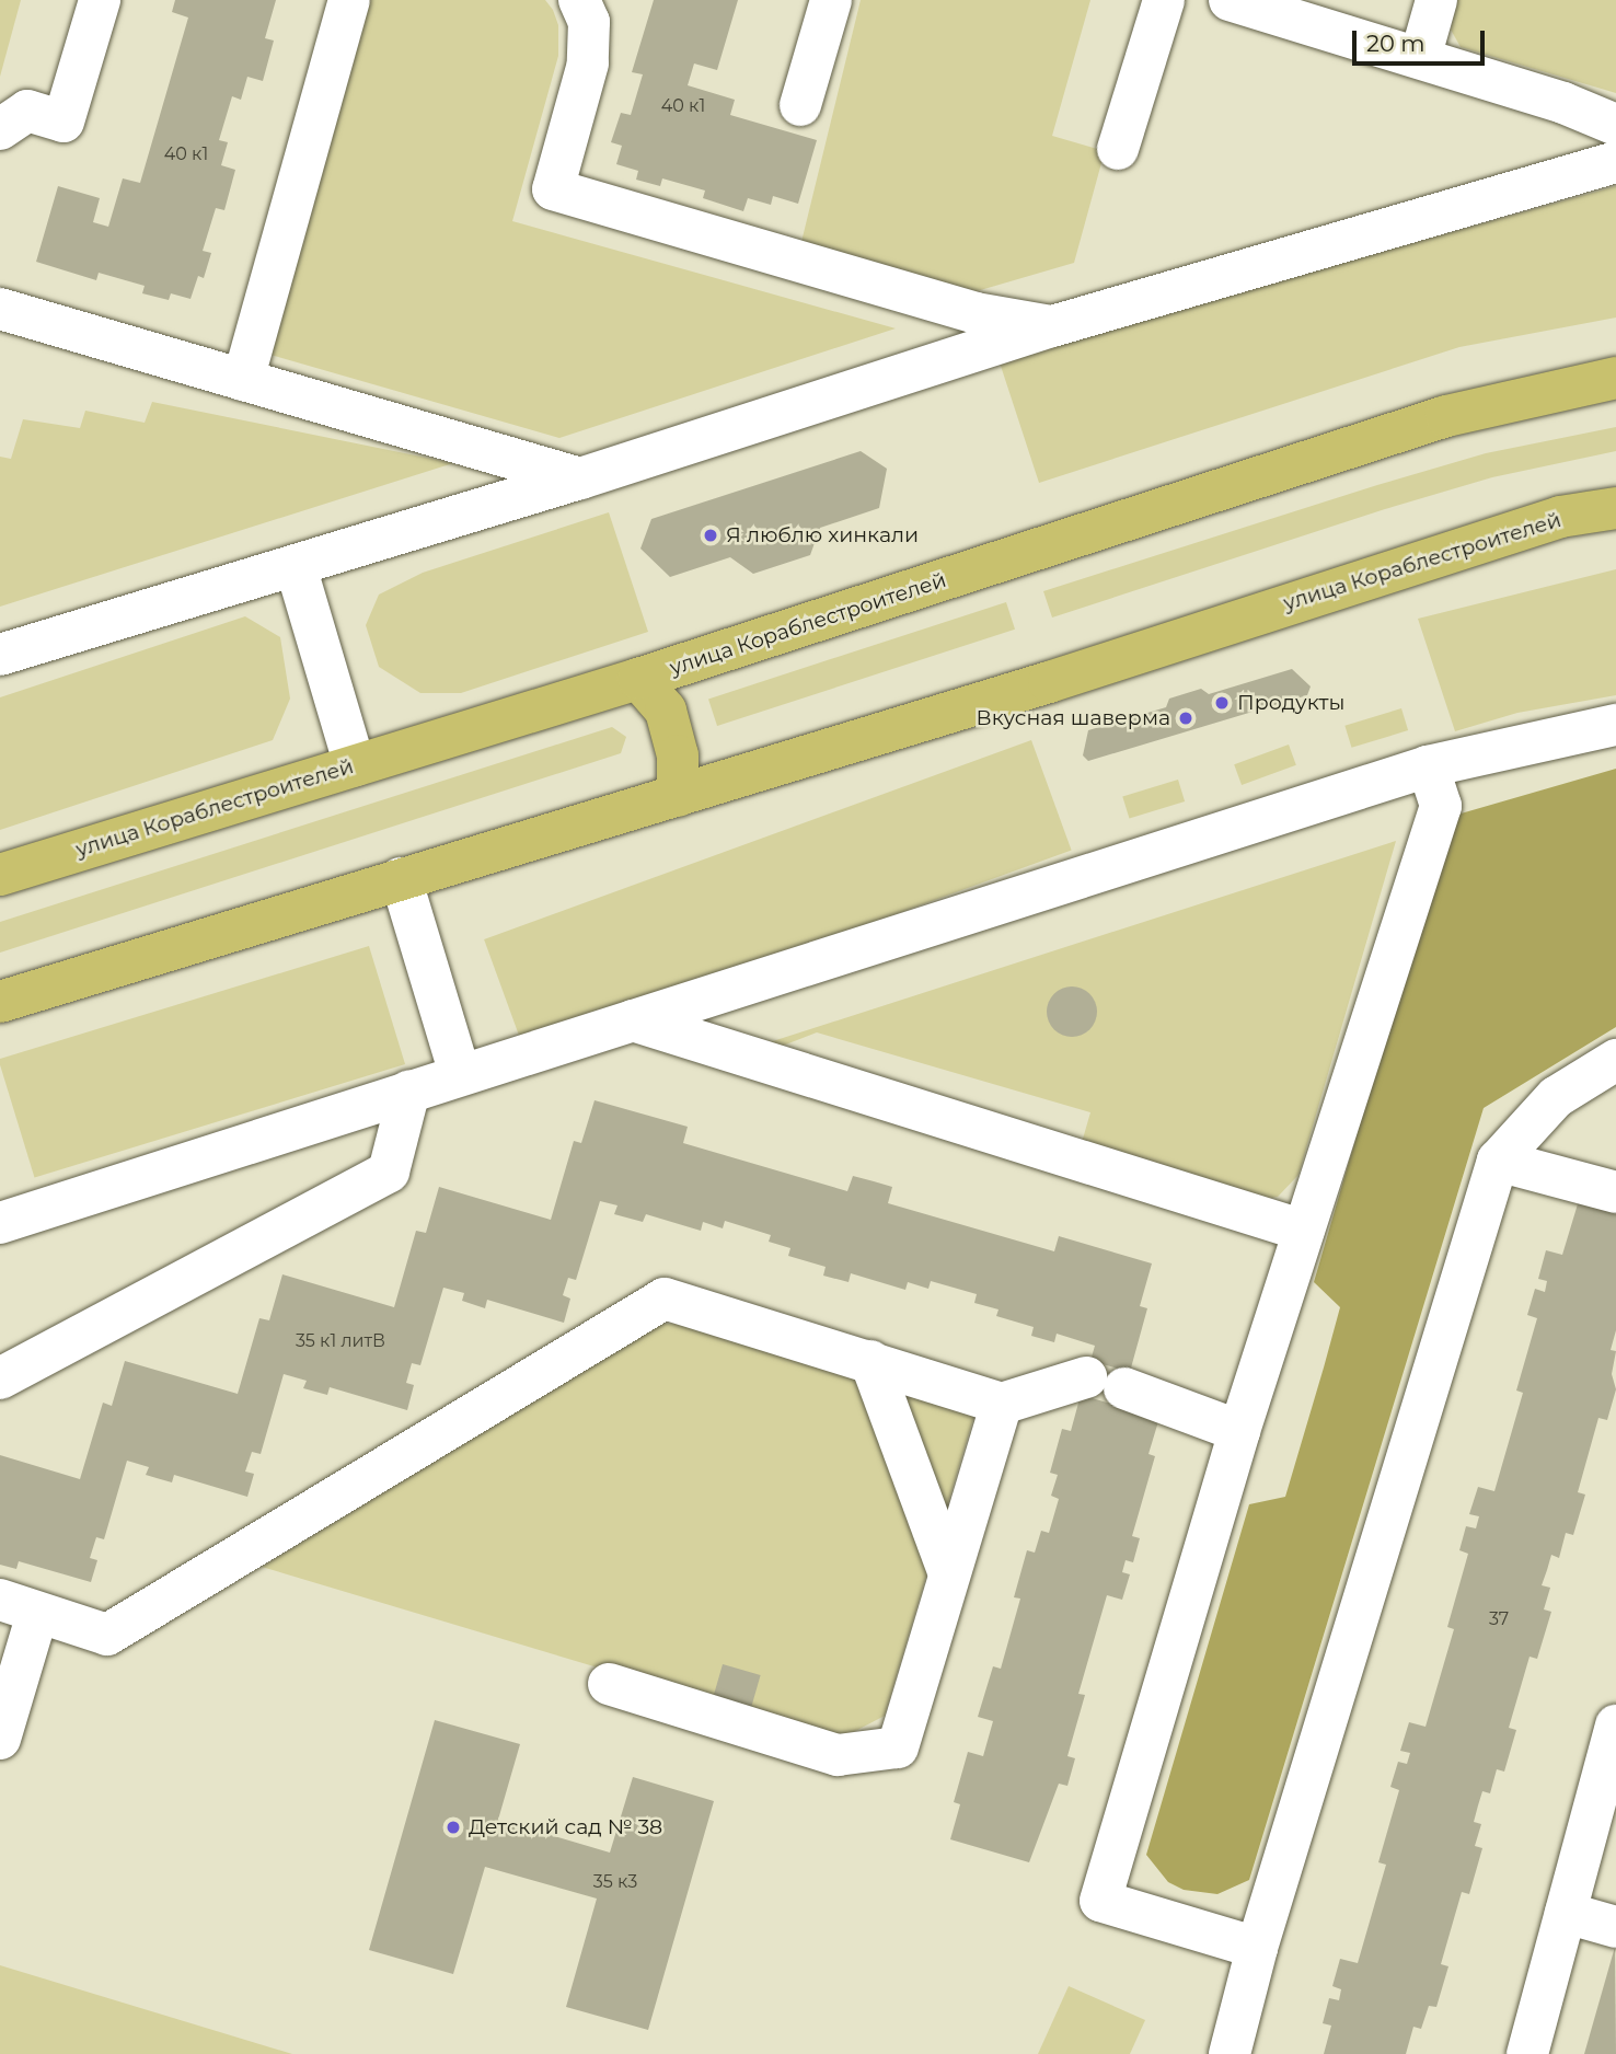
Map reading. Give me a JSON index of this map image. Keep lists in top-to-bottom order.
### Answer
{
  "streets": {
    "main road": ["улица Кораблестроителей"]
  },
  "places": [
    "Я люблю хинкали",
    "Продукты",
    "Вкусная шаверма",
    "Детский сад № 38"
  ],
  "house_numbers": [
    "40 к1",
    "40 к1",
    "35 к1 литВ",
    "37",
    "35 к3"
  ],
  "scale_bar": "20 m"
}
